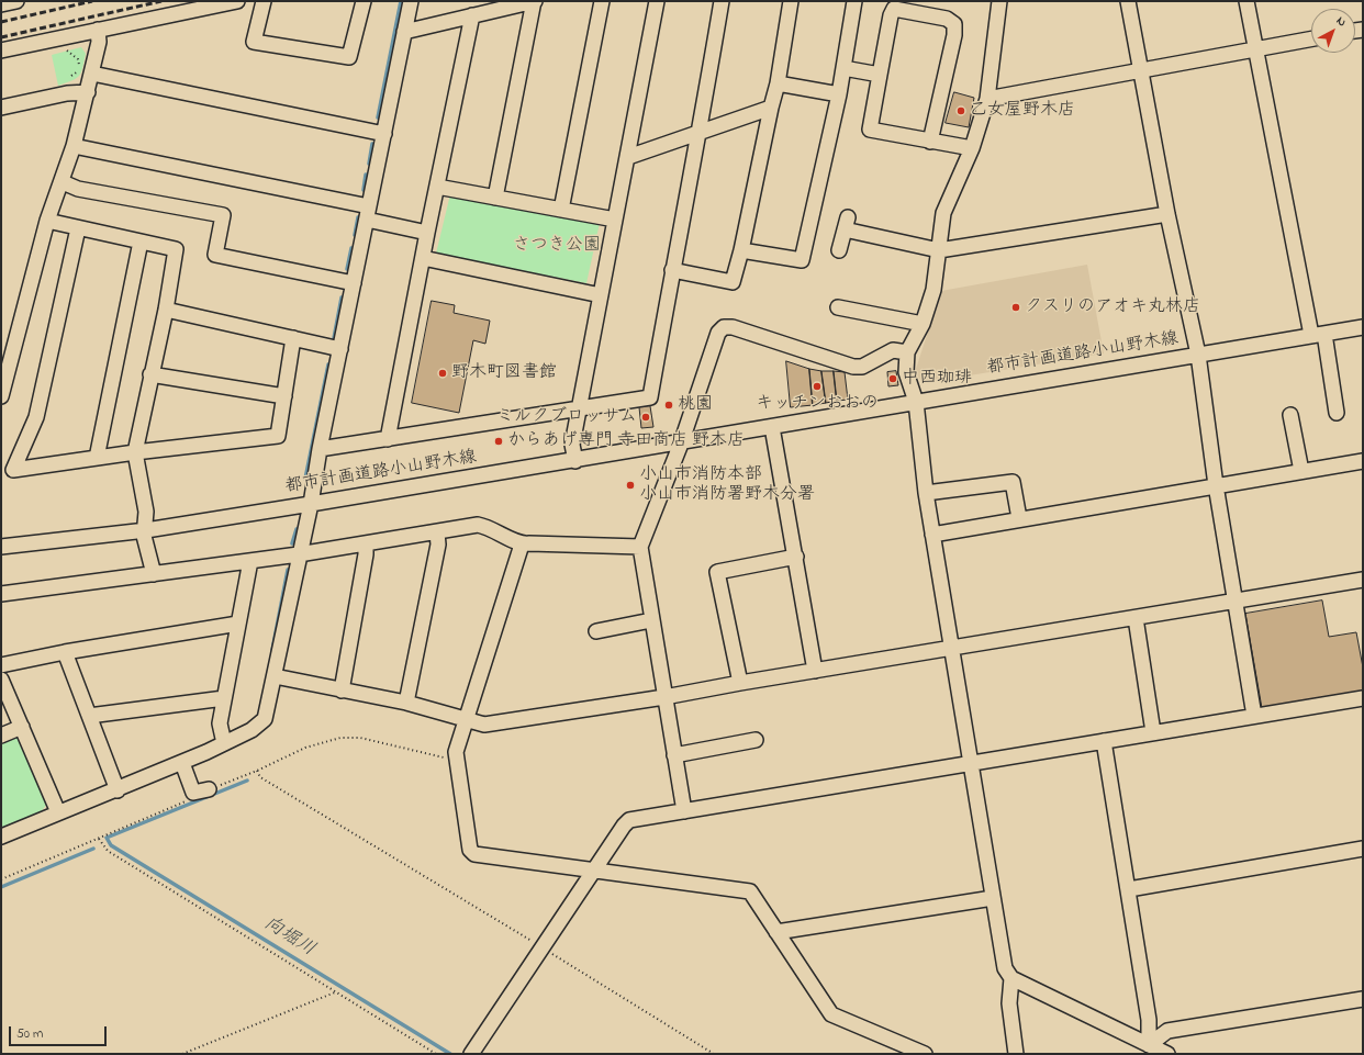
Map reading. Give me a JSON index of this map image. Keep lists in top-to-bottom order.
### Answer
{
  "streets": {
    "street": ["都市計画道路小山野木線"]
  },
  "water": ["向堀川"],
  "parks": ["さつき公園"],
  "places": [
    "乙女屋野木店",
    "クスリのアオキ丸林店",
    "野木町図書館",
    "中西珈琲",
    "キッチンおおの",
    "桃園",
    "ミルクブロッサム",
    "からあげ専門 寺田商店 野木店",
    "小山市消防本部 小山市消防署野木分署"
  ],
  "scale_bar": "50 m",
  "north": "top right"
}
